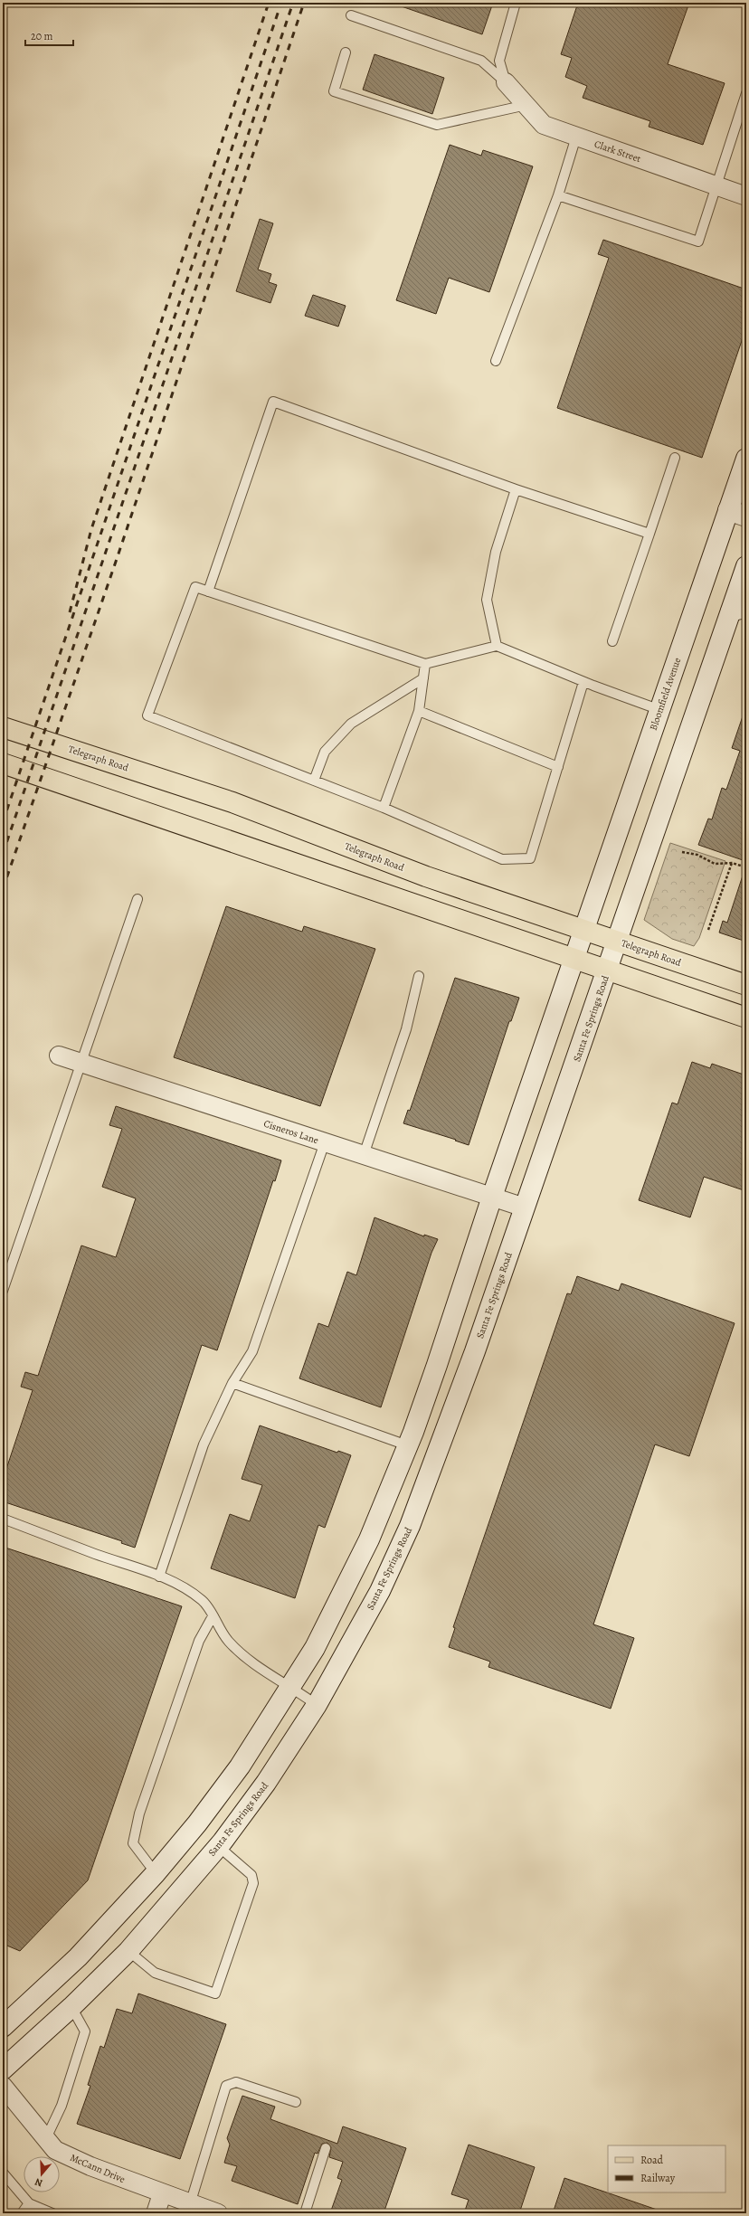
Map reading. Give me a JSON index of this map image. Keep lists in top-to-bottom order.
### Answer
{
  "streets": {
    "main road": ["Bloomfield Avenue", "Telegraph Road", "Santa Fe Springs Road"],
    "street": ["Clark Street", "Cisneros Lane", "McCann Drive"]
  },
  "crossings": [
    ["Bloomfield Avenue", "Telegraph Road"],
    ["Santa Fe Springs Road", "Cisneros Lane"]
  ],
  "legend": ["Road", "Railway"],
  "scale_bar": "20 m",
  "north": "bottom"
}
